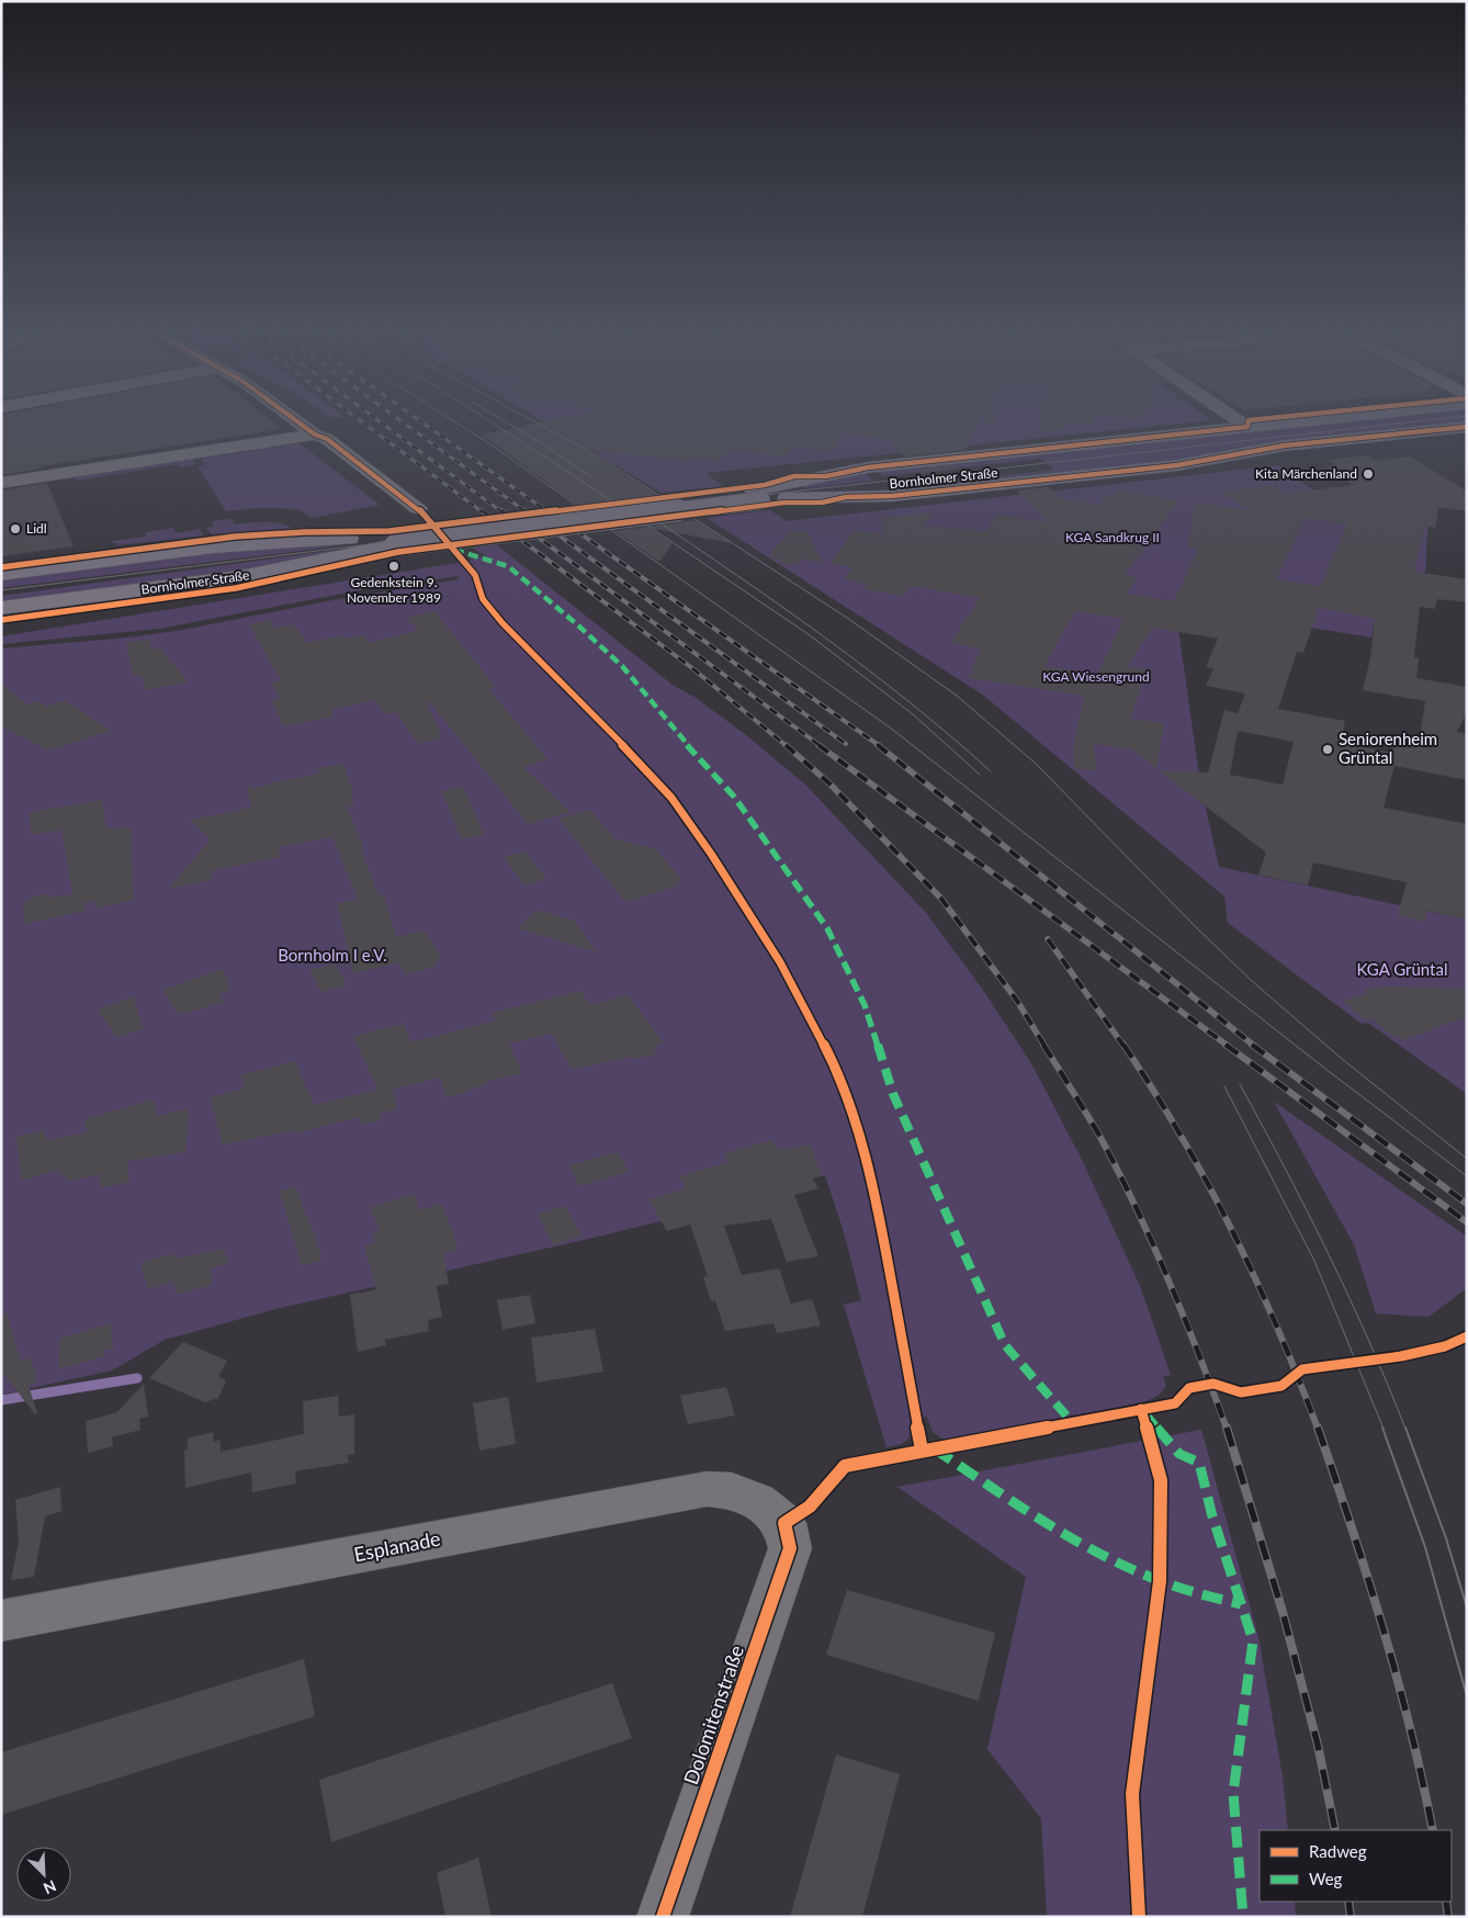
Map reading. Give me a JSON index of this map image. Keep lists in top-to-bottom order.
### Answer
{
  "streets": {
    "main road": ["Bornholmer Straße"],
    "street": ["Esplanade", "Dolomitenstraße"]
  },
  "crossings": [
    ["Esplanade", "Dolomitenstraße"]
  ],
  "parks": [
    "KGA Sandkrug II",
    "KGA Wiesengrund",
    "Bornholm I e.V.",
    "KGA Grüntal"
  ],
  "places": [
    "Kita Märchenland",
    "Lidl",
    "Gedenkstein 9. November 1989",
    "Seniorenheim Grüntal"
  ],
  "legend": ["Radweg", "Weg"],
  "north": "bottom right"
}
